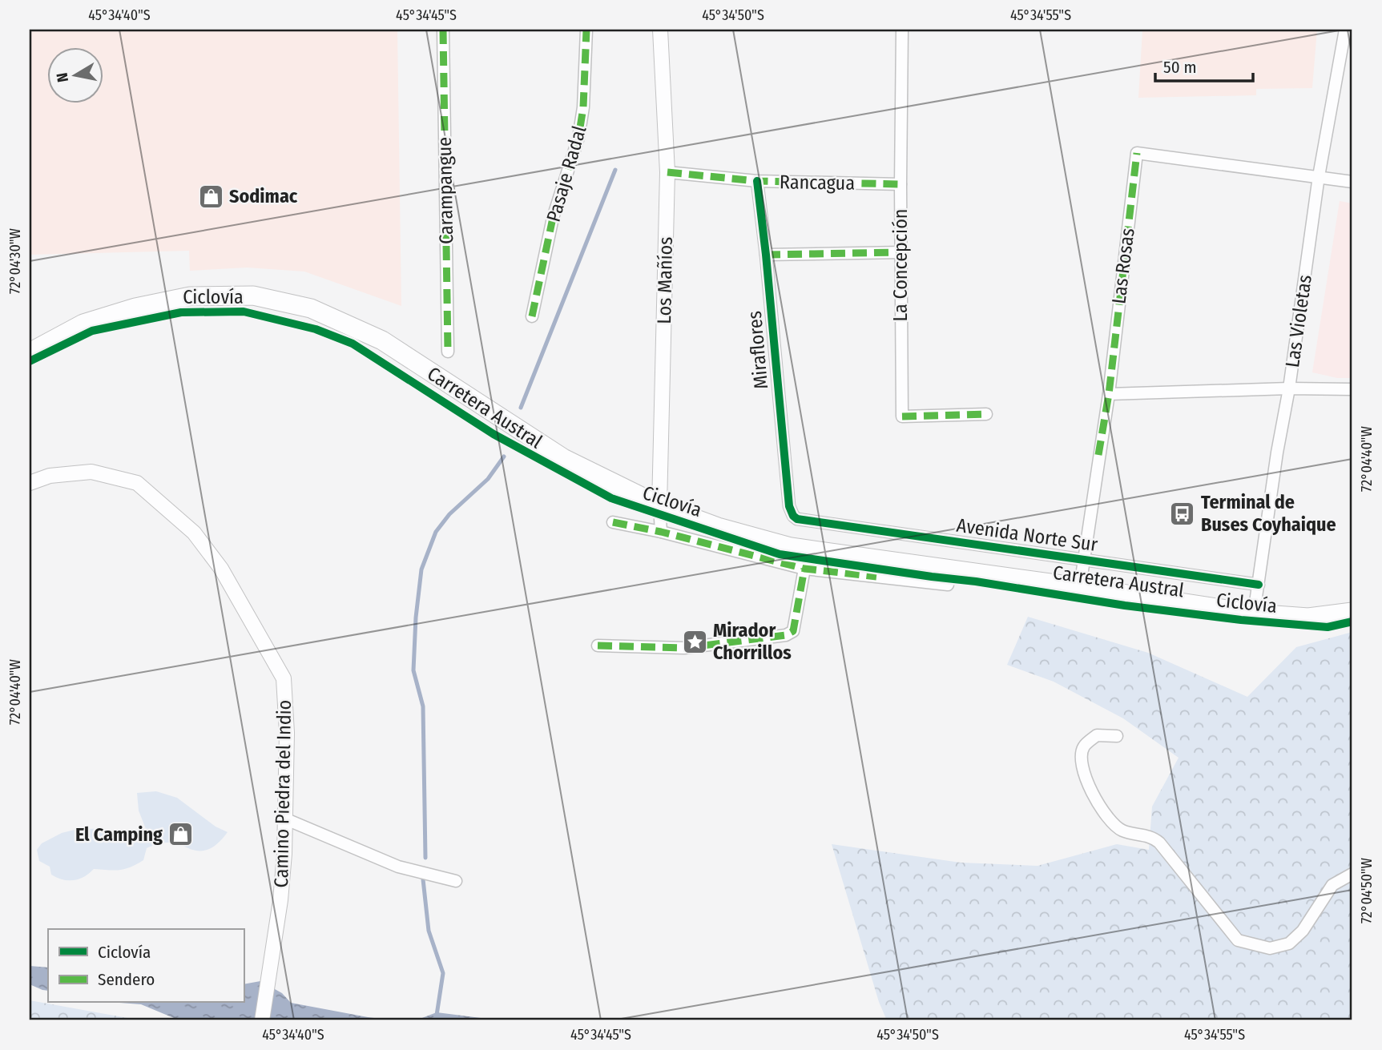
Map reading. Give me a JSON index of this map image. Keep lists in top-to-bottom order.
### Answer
{
  "streets": {
    "highway": ["Carretera Austral"],
    "street": [
      "Pasaje Radal",
      "Rancagua",
      "Carampangue",
      "La Concepción",
      "Las Rosas",
      "Los Mañíos",
      "Las Violetas",
      "Miraflores",
      "Avenida Norte Sur",
      "Camino Piedra del Indio"
    ],
    "cycle path": ["Ciclovía"]
  },
  "crossings": [
    ["Rancagua", "La Concepción"],
    ["Rancagua", "Los Mañíos"],
    ["Rancagua", "Miraflores"],
    ["Las Rosas", "Las Violetas"],
    ["Las Rosas", "Carretera Austral"],
    ["Las Rosas", "Avenida Norte Sur"],
    ["Los Mañíos", "Carretera Austral"],
    ["Las Violetas", "Carretera Austral"],
    ["Las Violetas", "Avenida Norte Sur"],
    ["Miraflores", "Avenida Norte Sur"]
  ],
  "places": {
    "shop": ["Sodimac", "El Camping"],
    "bus stop": ["Terminal de Buses Coyhaique"],
    "place": ["Mirador Chorrillos"]
  },
  "legend": ["Ciclovía", "Sendero"],
  "scale_bar": "50 m",
  "north": "left",
  "coordinates": [
    "45°34'40\"S",
    "45°34'45\"S",
    "45°34'50\"S",
    "45°34'55\"S",
    "72°04'30\"W",
    "72°04'40\"W",
    "72°04'50\"W"
  ]
}
